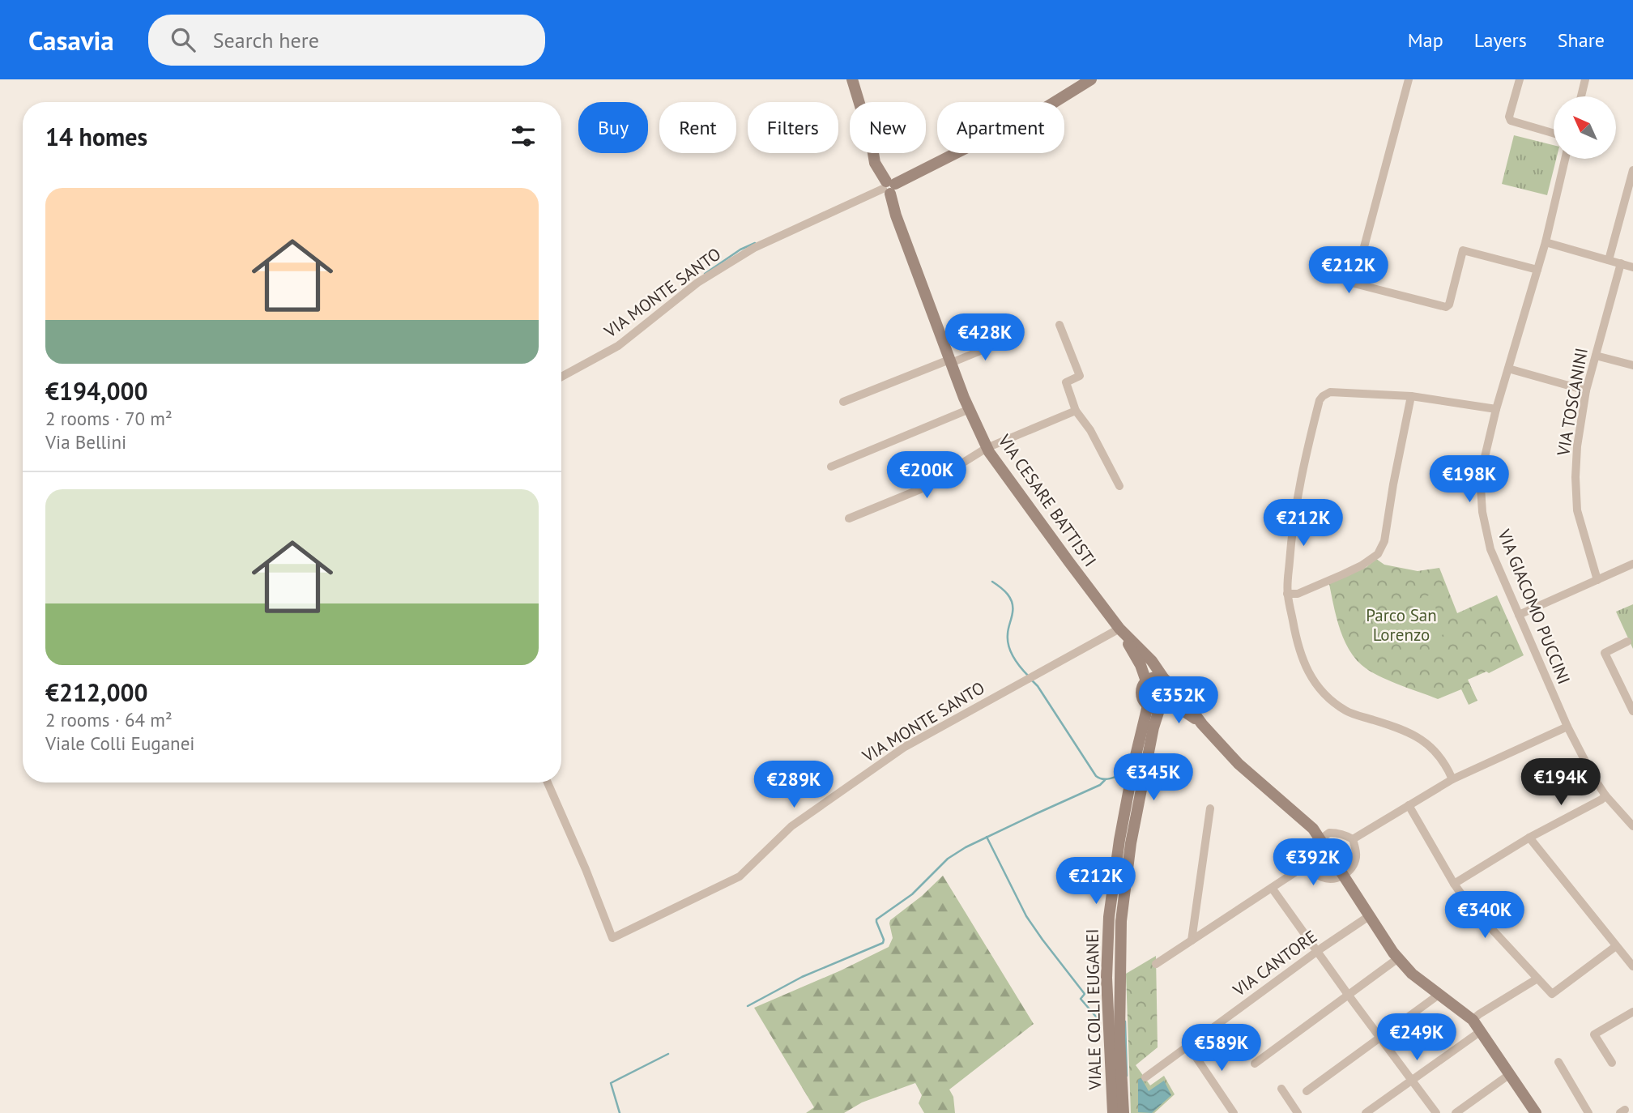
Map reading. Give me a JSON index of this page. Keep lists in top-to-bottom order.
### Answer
{
  "streets": {
    "main road": ["VIA CESARE BATTISTI", "VIALE COLLI EUGANEI"],
    "street": [
      "VIA MONTE SANTO",
      "VIA TOSCANINI",
      "VIA GIACOMO PUCCINI",
      "VIA CANTORE"
    ]
  },
  "crossings": [
    ["VIA MONTE SANTO", "VIA CESARE BATTISTI"],
    ["VIA CESARE BATTISTI", "VIA CANTORE"],
    ["VIA CESARE BATTISTI", "VIALE COLLI EUGANEI"]
  ],
  "parks": ["Parco San Lorenzo"],
  "north": "top left",
  "page": {
    "header": "Casavia",
    "search": "Search here",
    "nav": ["Map", "Layers", "Share"],
    "chip": [
      "Buy",
      "Rent",
      "Filters",
      "New",
      "Apartment"
    ],
    "heading": "14 homes",
    "list": [
      {
        "name": "€194,000",
        "note": "2 rooms · 70 m² · Via Bellini"
      },
      {
        "name": "€212,000",
        "note": "2 rooms · 64 m² · Viale Colli Euganei"
      }
    ],
    "price": [
      "€212K",
      "€428K",
      "€200K",
      "€198K",
      "€212K",
      "€352K",
      "€345K",
      "€194K",
      "€289K",
      "€392K",
      "€212K",
      "€340K",
      "€249K",
      "€589K"
    ]
  }
}
